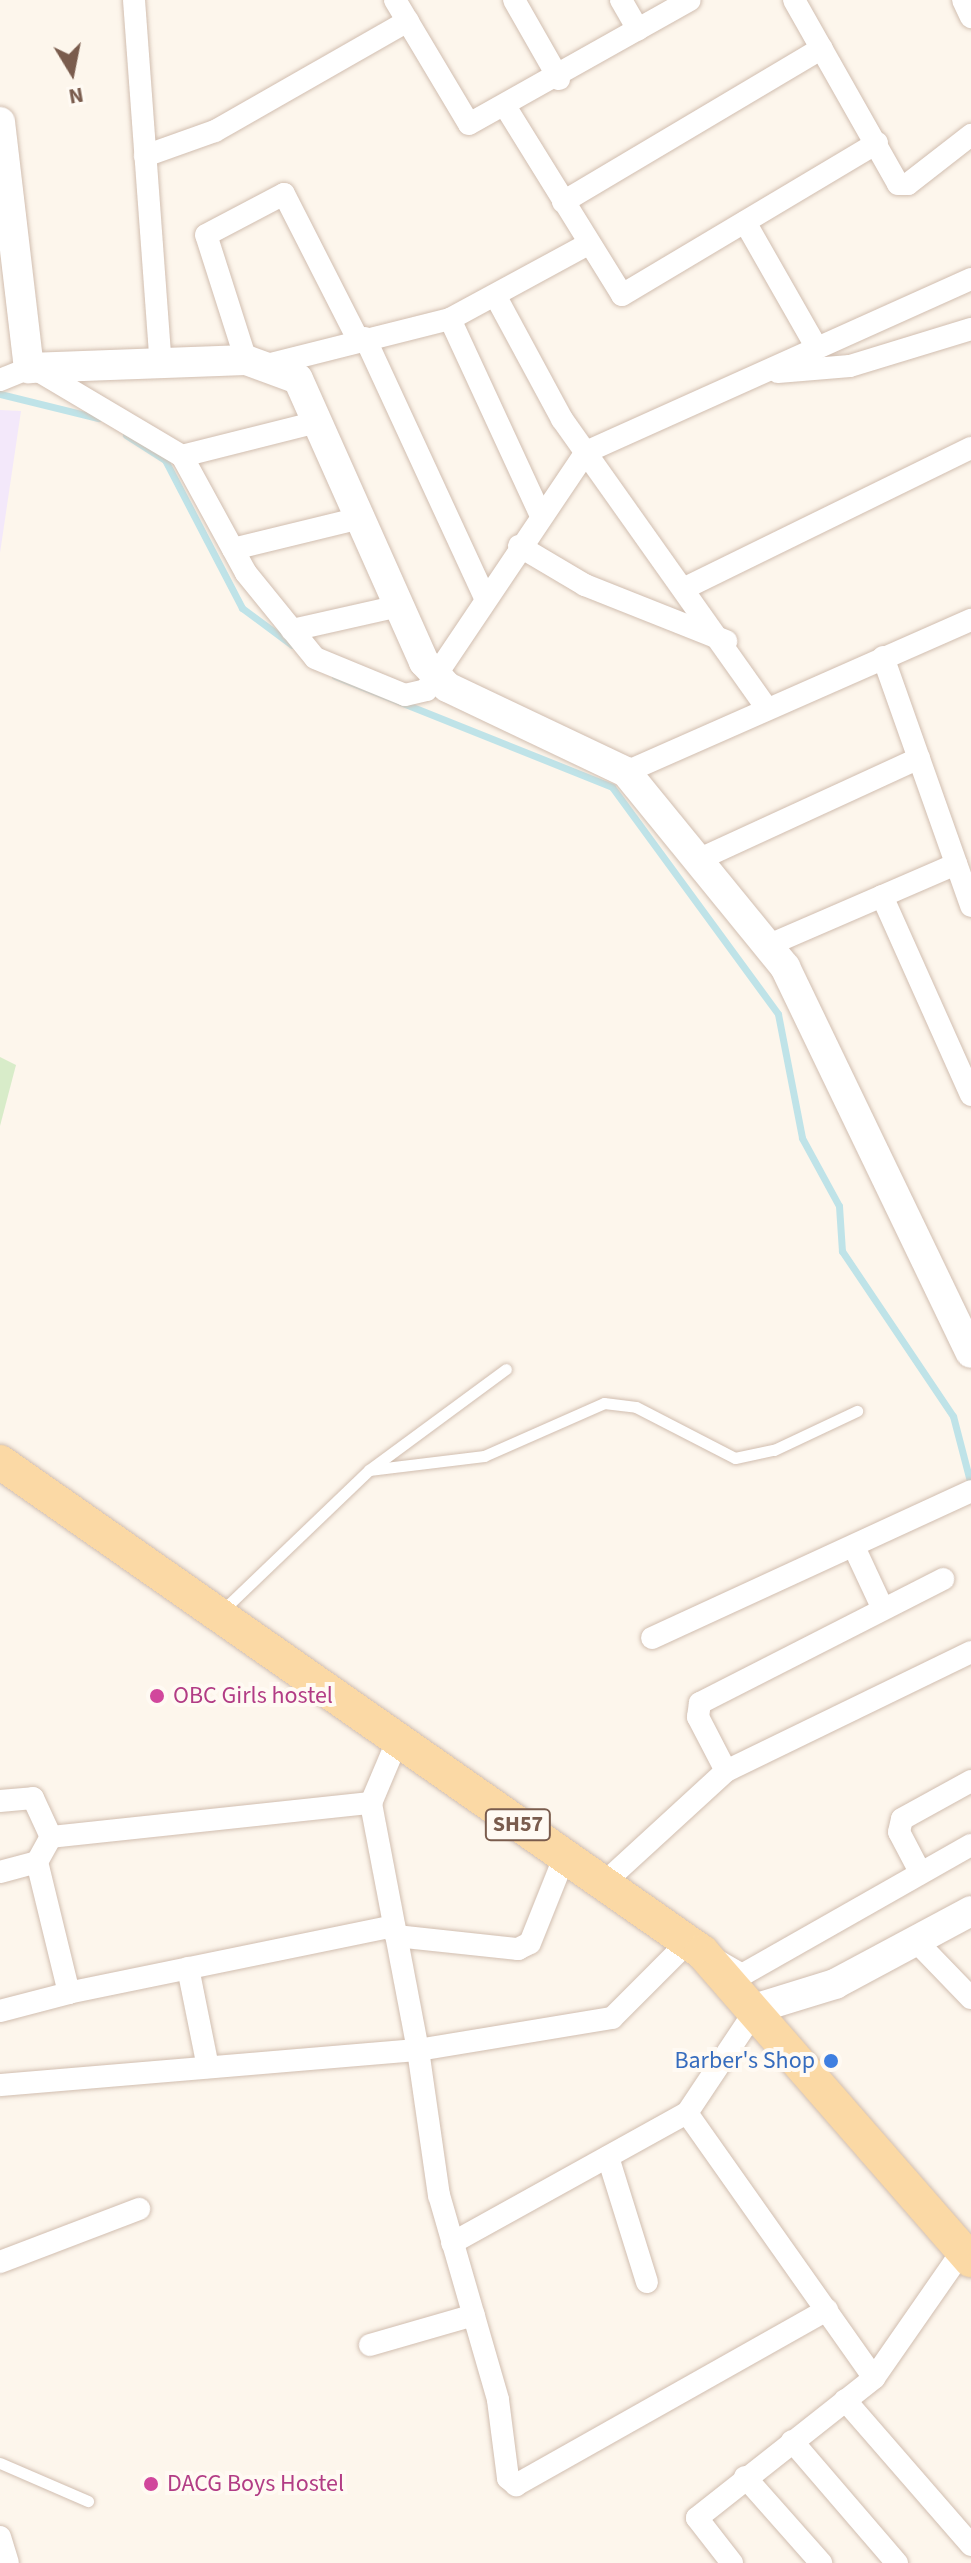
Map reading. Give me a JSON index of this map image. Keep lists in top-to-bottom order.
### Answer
{
  "streets": {
    "main road": ["SH57"]
  },
  "places": ["OBC Girls hostel", "Barber's Shop", "DACG Boys Hostel"],
  "north": "bottom"
}
